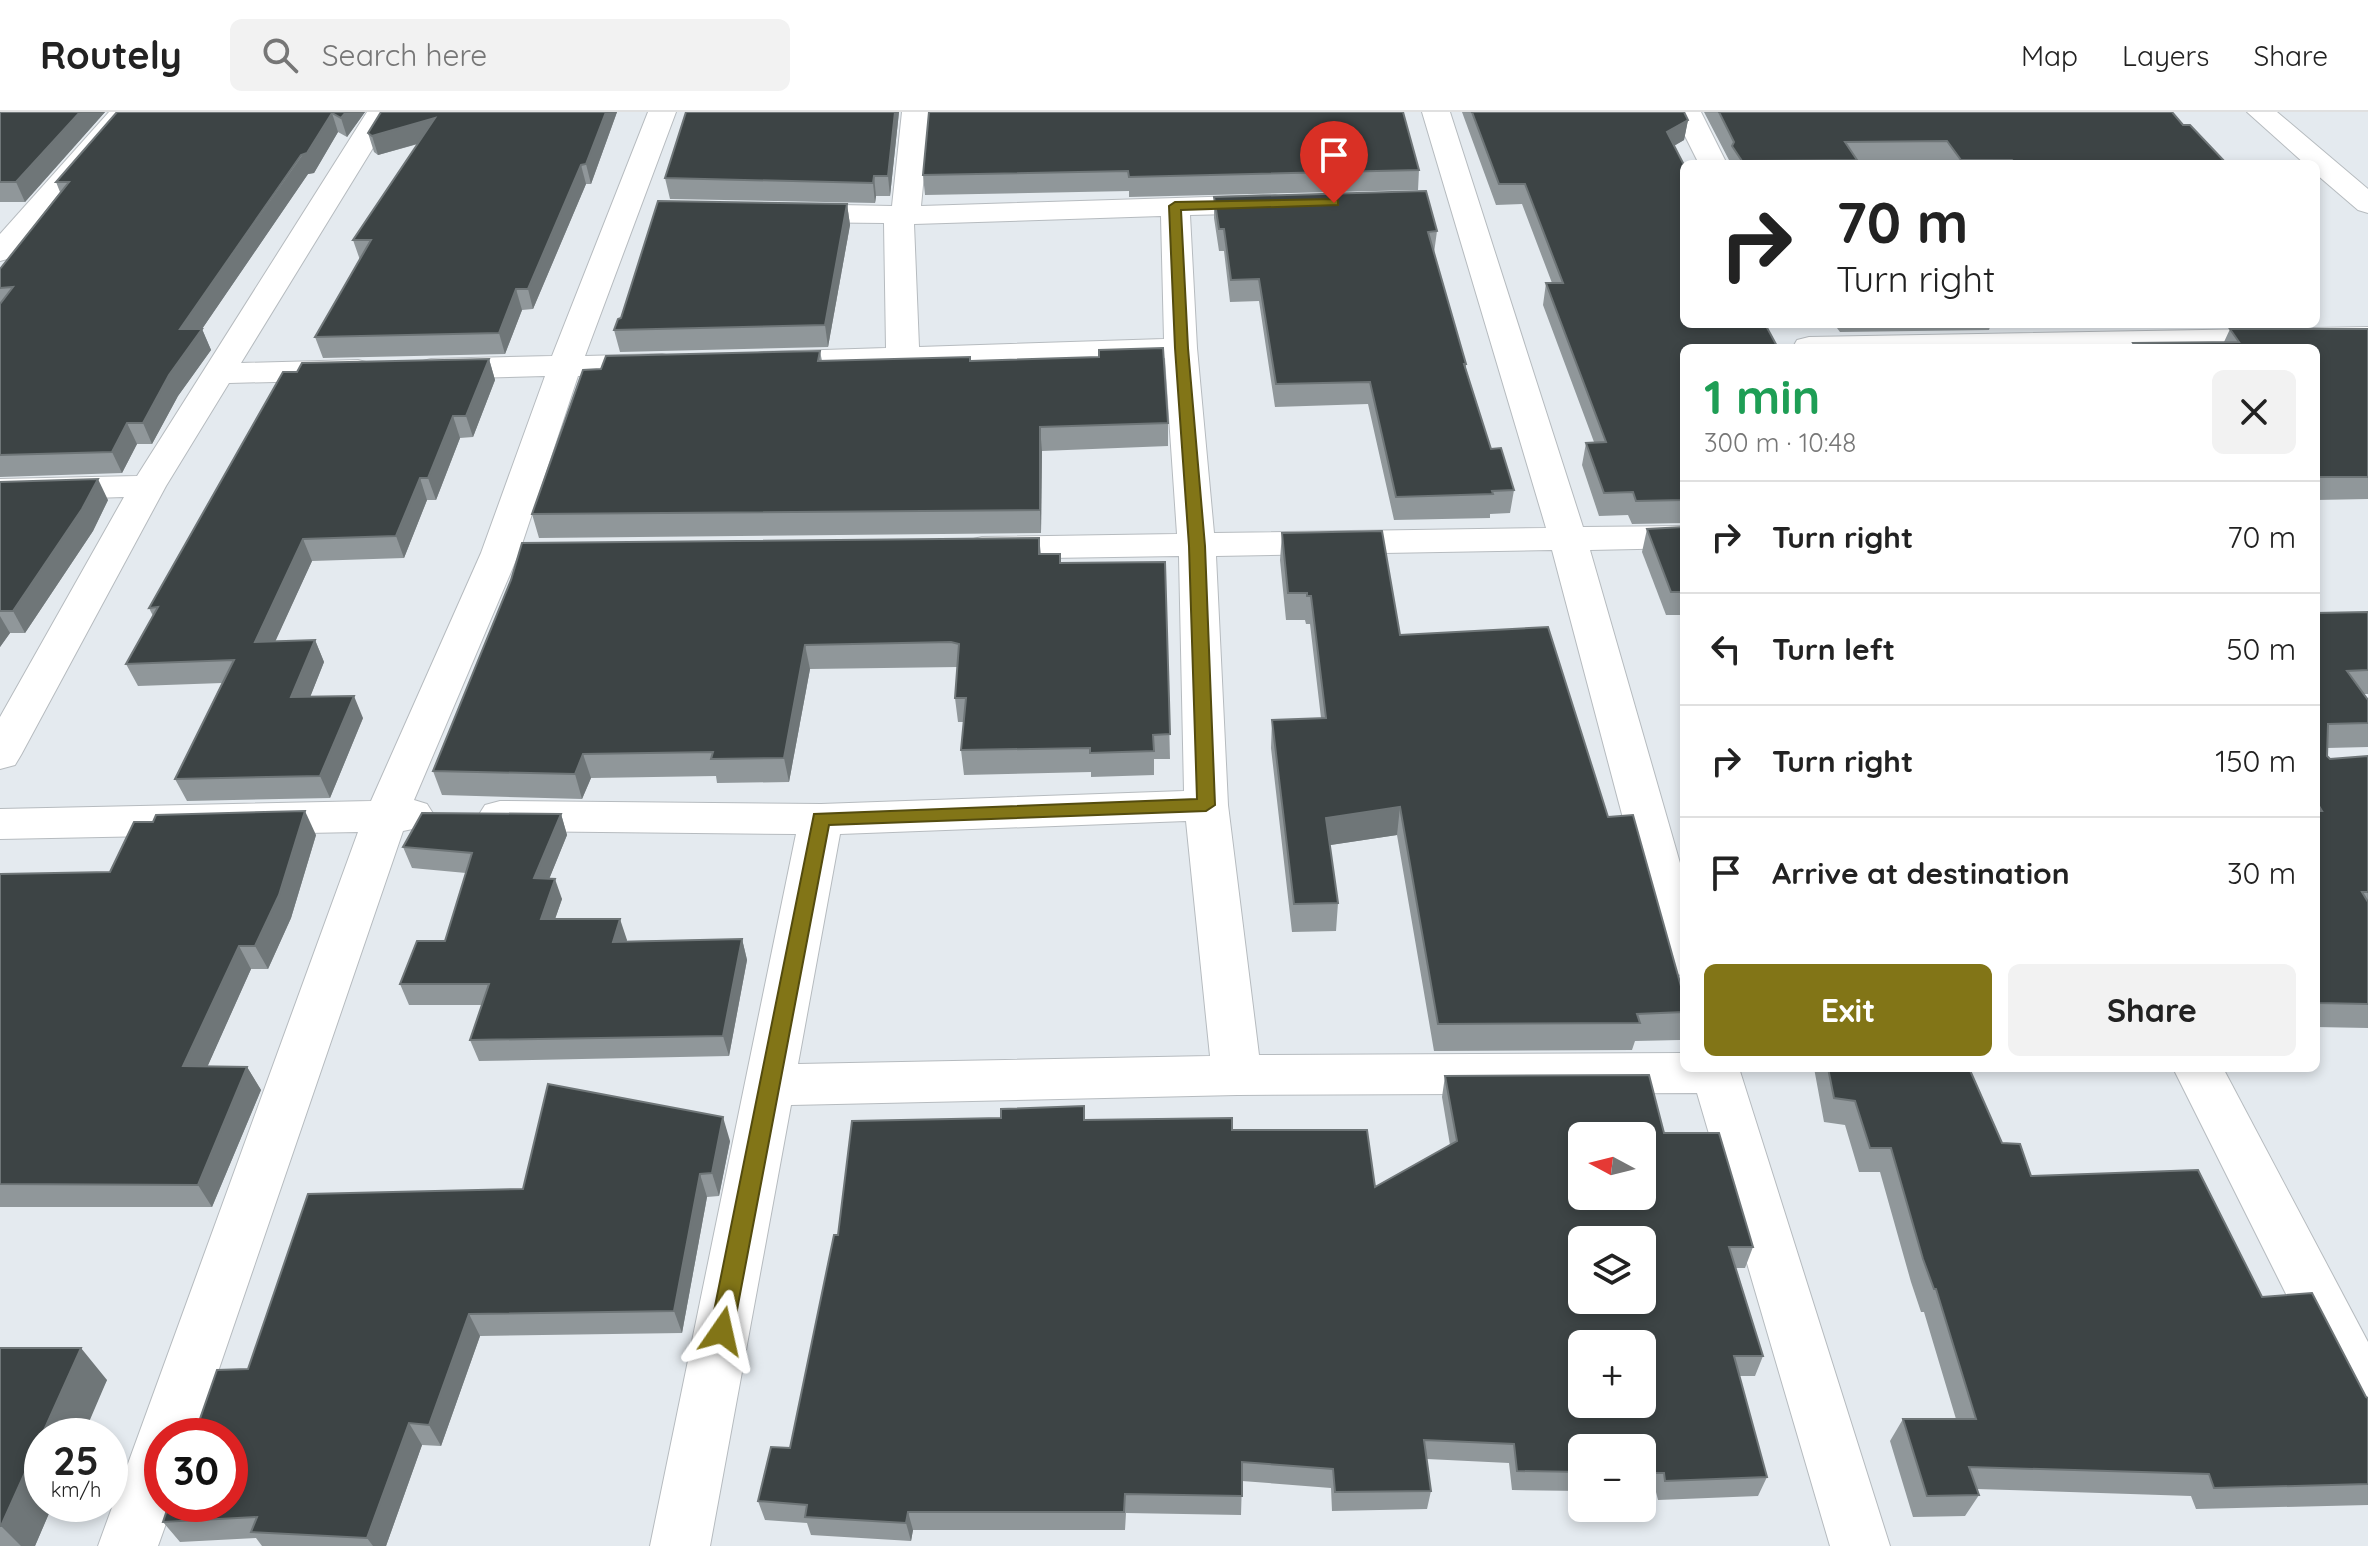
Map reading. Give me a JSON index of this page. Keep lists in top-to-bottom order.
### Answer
{
  "north": "left",
  "page": {
    "header": "Routely",
    "search": "Search here",
    "nav": ["Map", "Layers", "Share"],
    "turn": ["70 m", "Turn right"],
    "heading": ["1 min", "300 m · 10:48"],
    "list": [
      {
        "name": "Turn right",
        "value": "70 m"
      },
      {
        "name": "Turn left",
        "value": "50 m"
      },
      {
        "name": "Turn right",
        "value": "150 m"
      },
      {
        "name": "Arrive at destination",
        "value": "30 m"
      }
    ],
    "buttons": ["Exit", "Share"],
    "map_buttons": ["+", "−"],
    "speed": "25 km/h",
    "limit": "30"
  }
}
